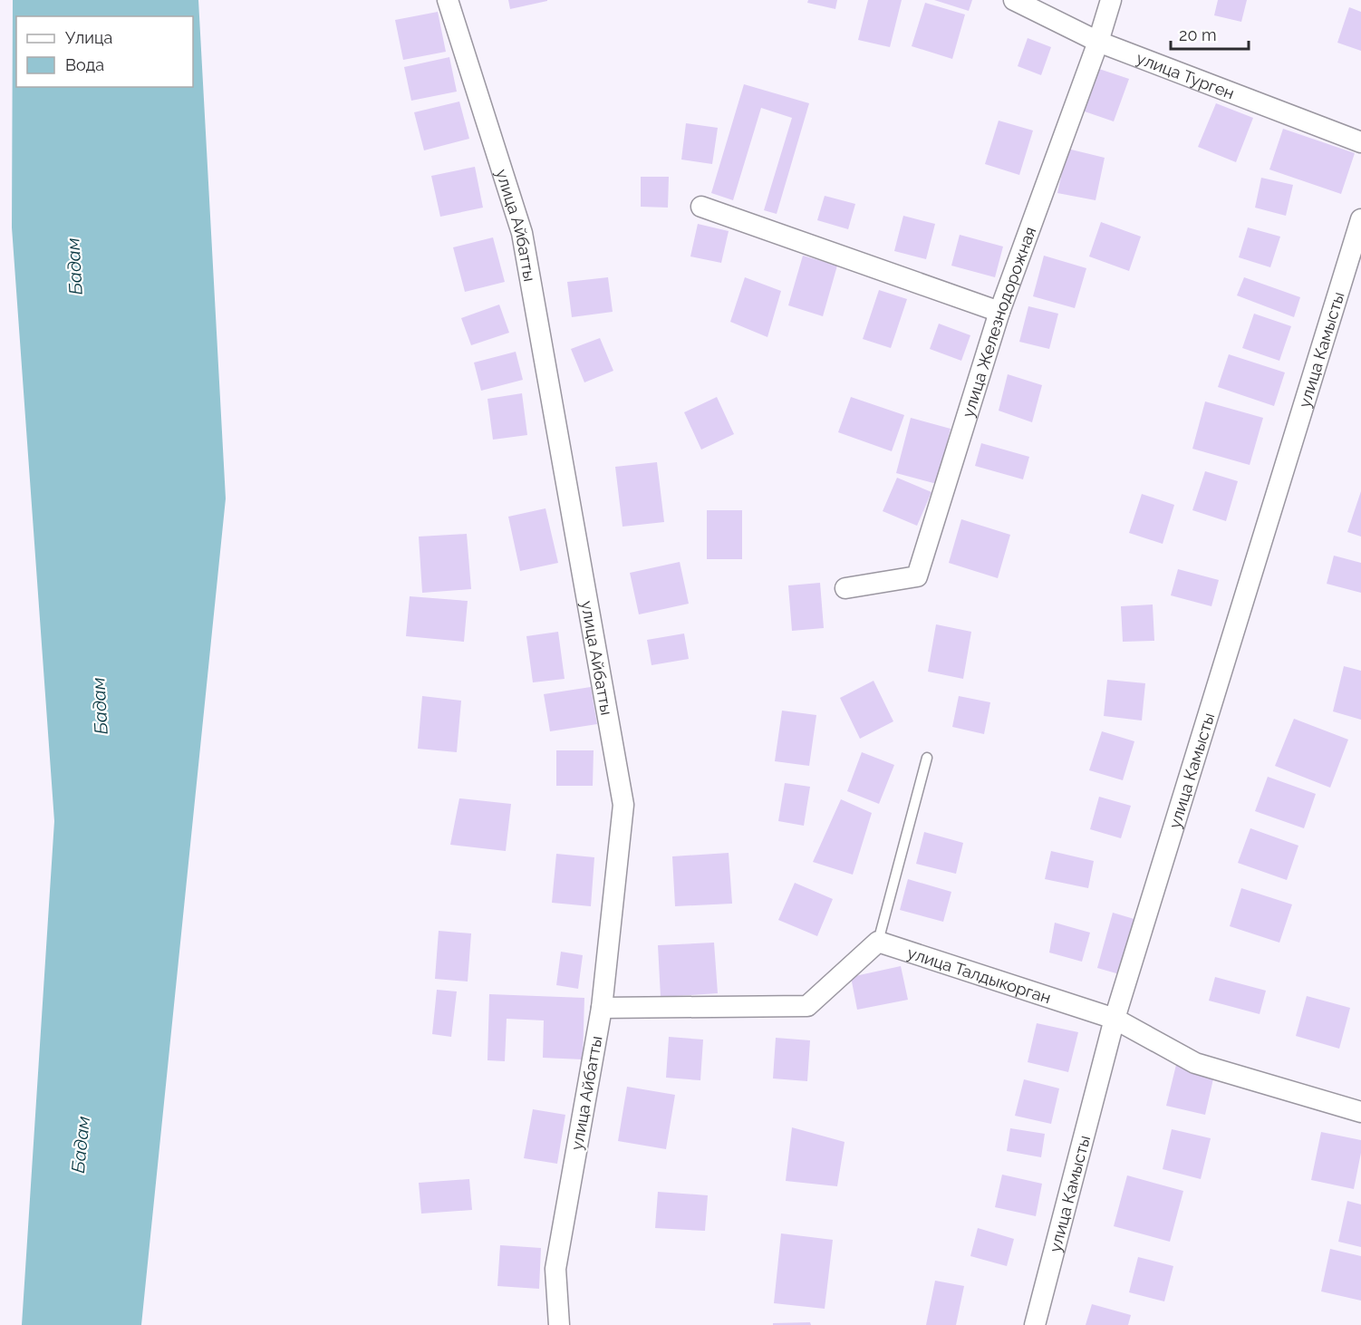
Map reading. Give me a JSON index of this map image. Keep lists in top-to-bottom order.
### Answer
{
  "streets": {
    "street": [
      "улица Турген",
      "улица Айбатты",
      "улица Железнодорожная",
      "улица Камысты",
      "улица Талдыкорган"
    ]
  },
  "crossings": [
    ["улица Турген", "улица Железнодорожная"],
    ["улица Камысты", "улица Талдыкорган"]
  ],
  "water": ["Бадам"],
  "legend": ["Улица", "Вода"],
  "scale_bar": "20 m"
}
